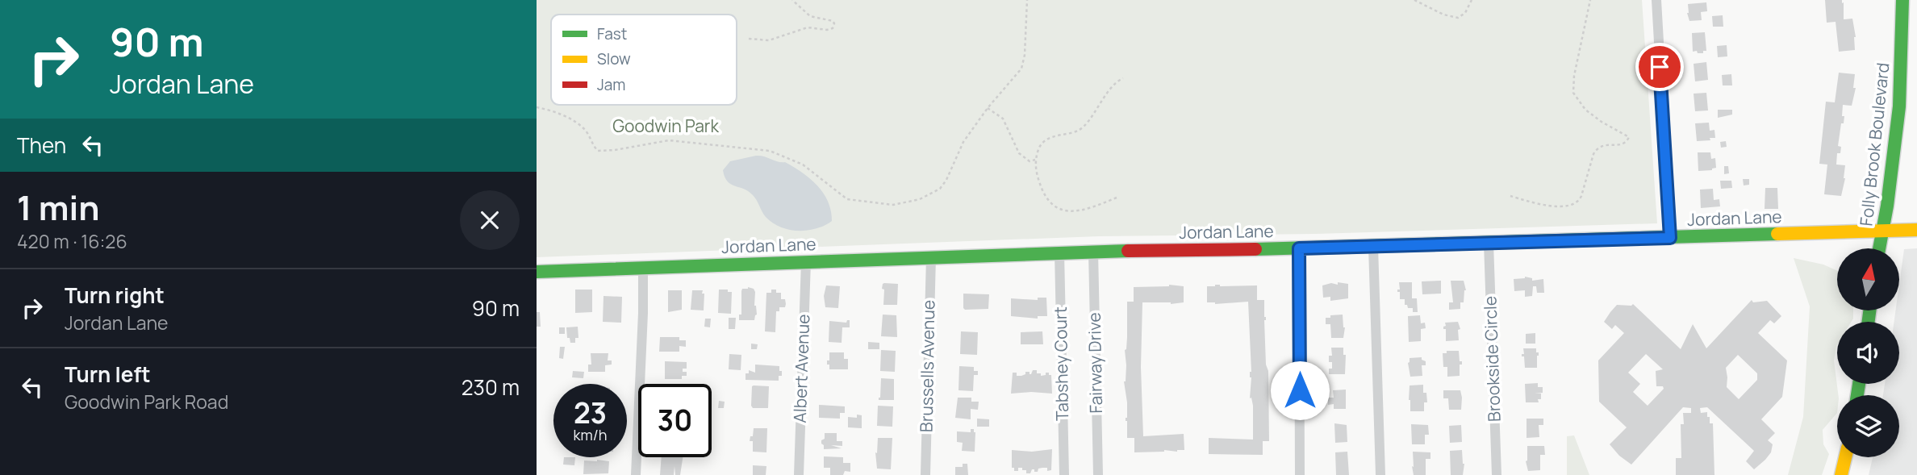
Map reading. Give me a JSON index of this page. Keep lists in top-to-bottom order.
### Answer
{
  "streets": {
    "main road": ["Folly Brook Boulevard", "Jordan Lane"],
    "street": [
      "Brookside Circle",
      "Fairway Drive",
      "Tabshey Court",
      "Brussells Avenue",
      "Albert Avenue"
    ]
  },
  "crossings": [
    ["Folly Brook Boulevard", "Jordan Lane"],
    ["Jordan Lane", "Brookside Circle"],
    ["Jordan Lane", "Fairway Drive"],
    ["Jordan Lane", "Tabshey Court"],
    ["Jordan Lane", "Brussells Avenue"],
    ["Jordan Lane", "Albert Avenue"]
  ],
  "parks": ["Goodwin Park"],
  "legend": ["Fast", "Slow", "Jam"],
  "north": "top",
  "page": {
    "turn": ["90 m", "Jordan Lane"],
    "then": "Then",
    "heading": ["1 min", "420 m · 16:26"],
    "list": [
      {
        "name": "Turn right",
        "note": "Jordan Lane",
        "value": "90 m"
      },
      {
        "name": "Turn left",
        "note": "Goodwin Park Road",
        "value": "230 m"
      }
    ],
    "speed": "23 km/h",
    "limit": "30"
  }
}
